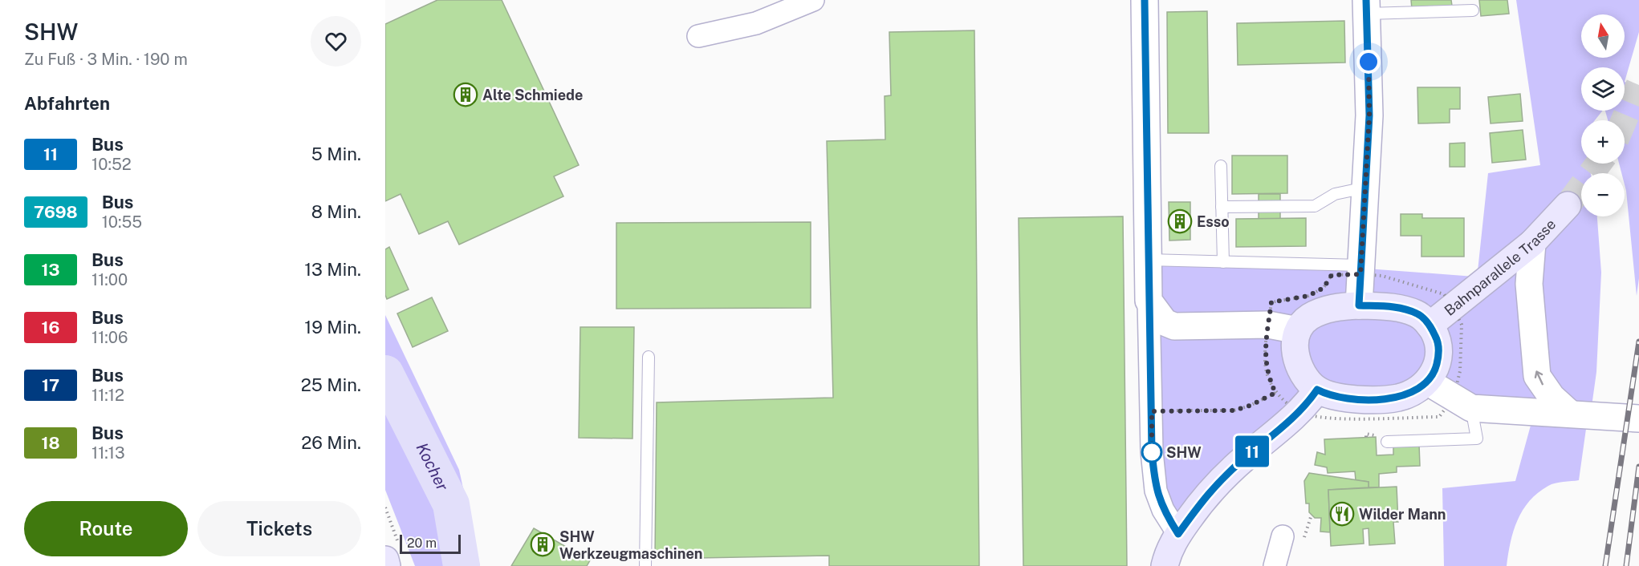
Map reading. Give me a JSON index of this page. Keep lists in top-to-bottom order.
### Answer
{
  "streets": {
    "main road": ["Bahnparallele Trasse"]
  },
  "water": ["Kocher"],
  "places": {
    "building": ["Alte Schmiede", "Esso", "SHW Werkzeugmaschinen"],
    "other": ["SHW"],
    "restaurant": ["Wilder Mann"]
  },
  "lines": ["bus line 11"],
  "scale_bar": "20 m",
  "north": "top",
  "page": {
    "heading": [
      ["SHW", "Zu Fuß · 3 Min. · 190 m"],
      "Abfahrten"
    ],
    "on_map": "11",
    "map_buttons": ["+", "−"],
    "list": [
      {
        "mark": "11",
        "name": "Bus",
        "note": "10:52",
        "value": "5 Min."
      },
      {
        "mark": "7698",
        "name": "Bus",
        "note": "10:55",
        "value": "8 Min."
      },
      {
        "mark": "13",
        "name": "Bus",
        "note": "11:00",
        "value": "13 Min."
      },
      {
        "mark": "16",
        "name": "Bus",
        "note": "11:06",
        "value": "19 Min."
      },
      {
        "mark": "17",
        "name": "Bus",
        "note": "11:12",
        "value": "25 Min."
      },
      {
        "mark": "18",
        "name": "Bus",
        "note": "11:13",
        "value": "26 Min."
      }
    ],
    "buttons": ["Route", "Tickets"],
    "scale": "20 m"
  }
}
